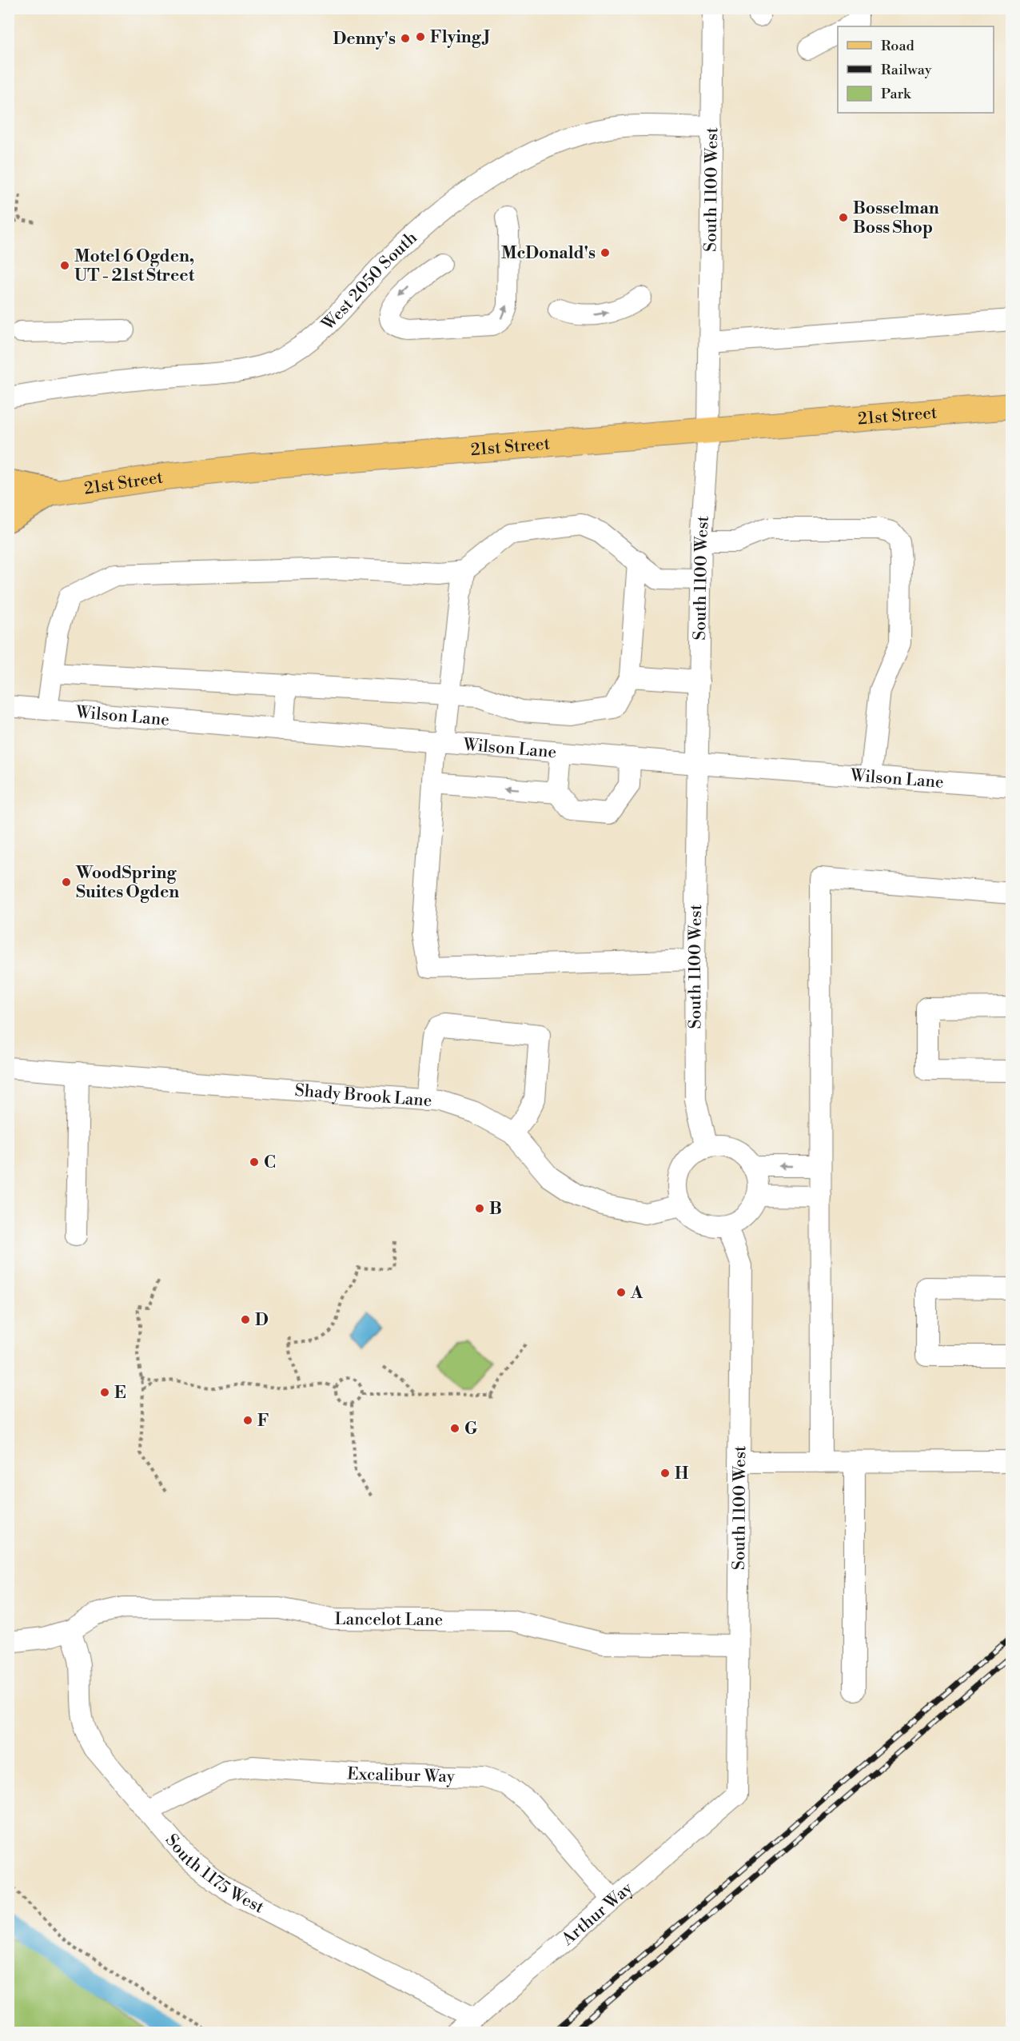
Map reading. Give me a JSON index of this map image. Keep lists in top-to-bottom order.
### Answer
{
  "streets": {
    "main road": ["21st Street"],
    "street": [
      "South 1100 West",
      "West 2050 South",
      "Wilson Lane",
      "Shady Brook Lane",
      "Lancelot Lane",
      "Excalibur Way",
      "South 1175 West",
      "Arthur Way"
    ]
  },
  "crossings": [
    ["South 1100 West", "West 2050 South"],
    ["South 1100 West", "21st Street"],
    ["South 1100 West", "Wilson Lane"],
    ["South 1100 West", "Shady Brook Lane"],
    ["South 1100 West", "Lancelot Lane"],
    ["South 1100 West", "Arthur Way"],
    ["Lancelot Lane", "South 1175 West"],
    ["Excalibur Way", "South 1175 West"],
    ["Excalibur Way", "Arthur Way"],
    ["South 1175 West", "Arthur Way"]
  ],
  "places": [
    "Flying J",
    "Denny's",
    "Bosselman Boss Shop",
    "McDonald's",
    "Motel 6 Ogden, UT - 21st Street",
    "WoodSpring Suites Ogden",
    "C",
    "B",
    "A",
    "D",
    "E",
    "F",
    "G",
    "H"
  ],
  "legend": ["Road", "Railway", "Park"]
}
